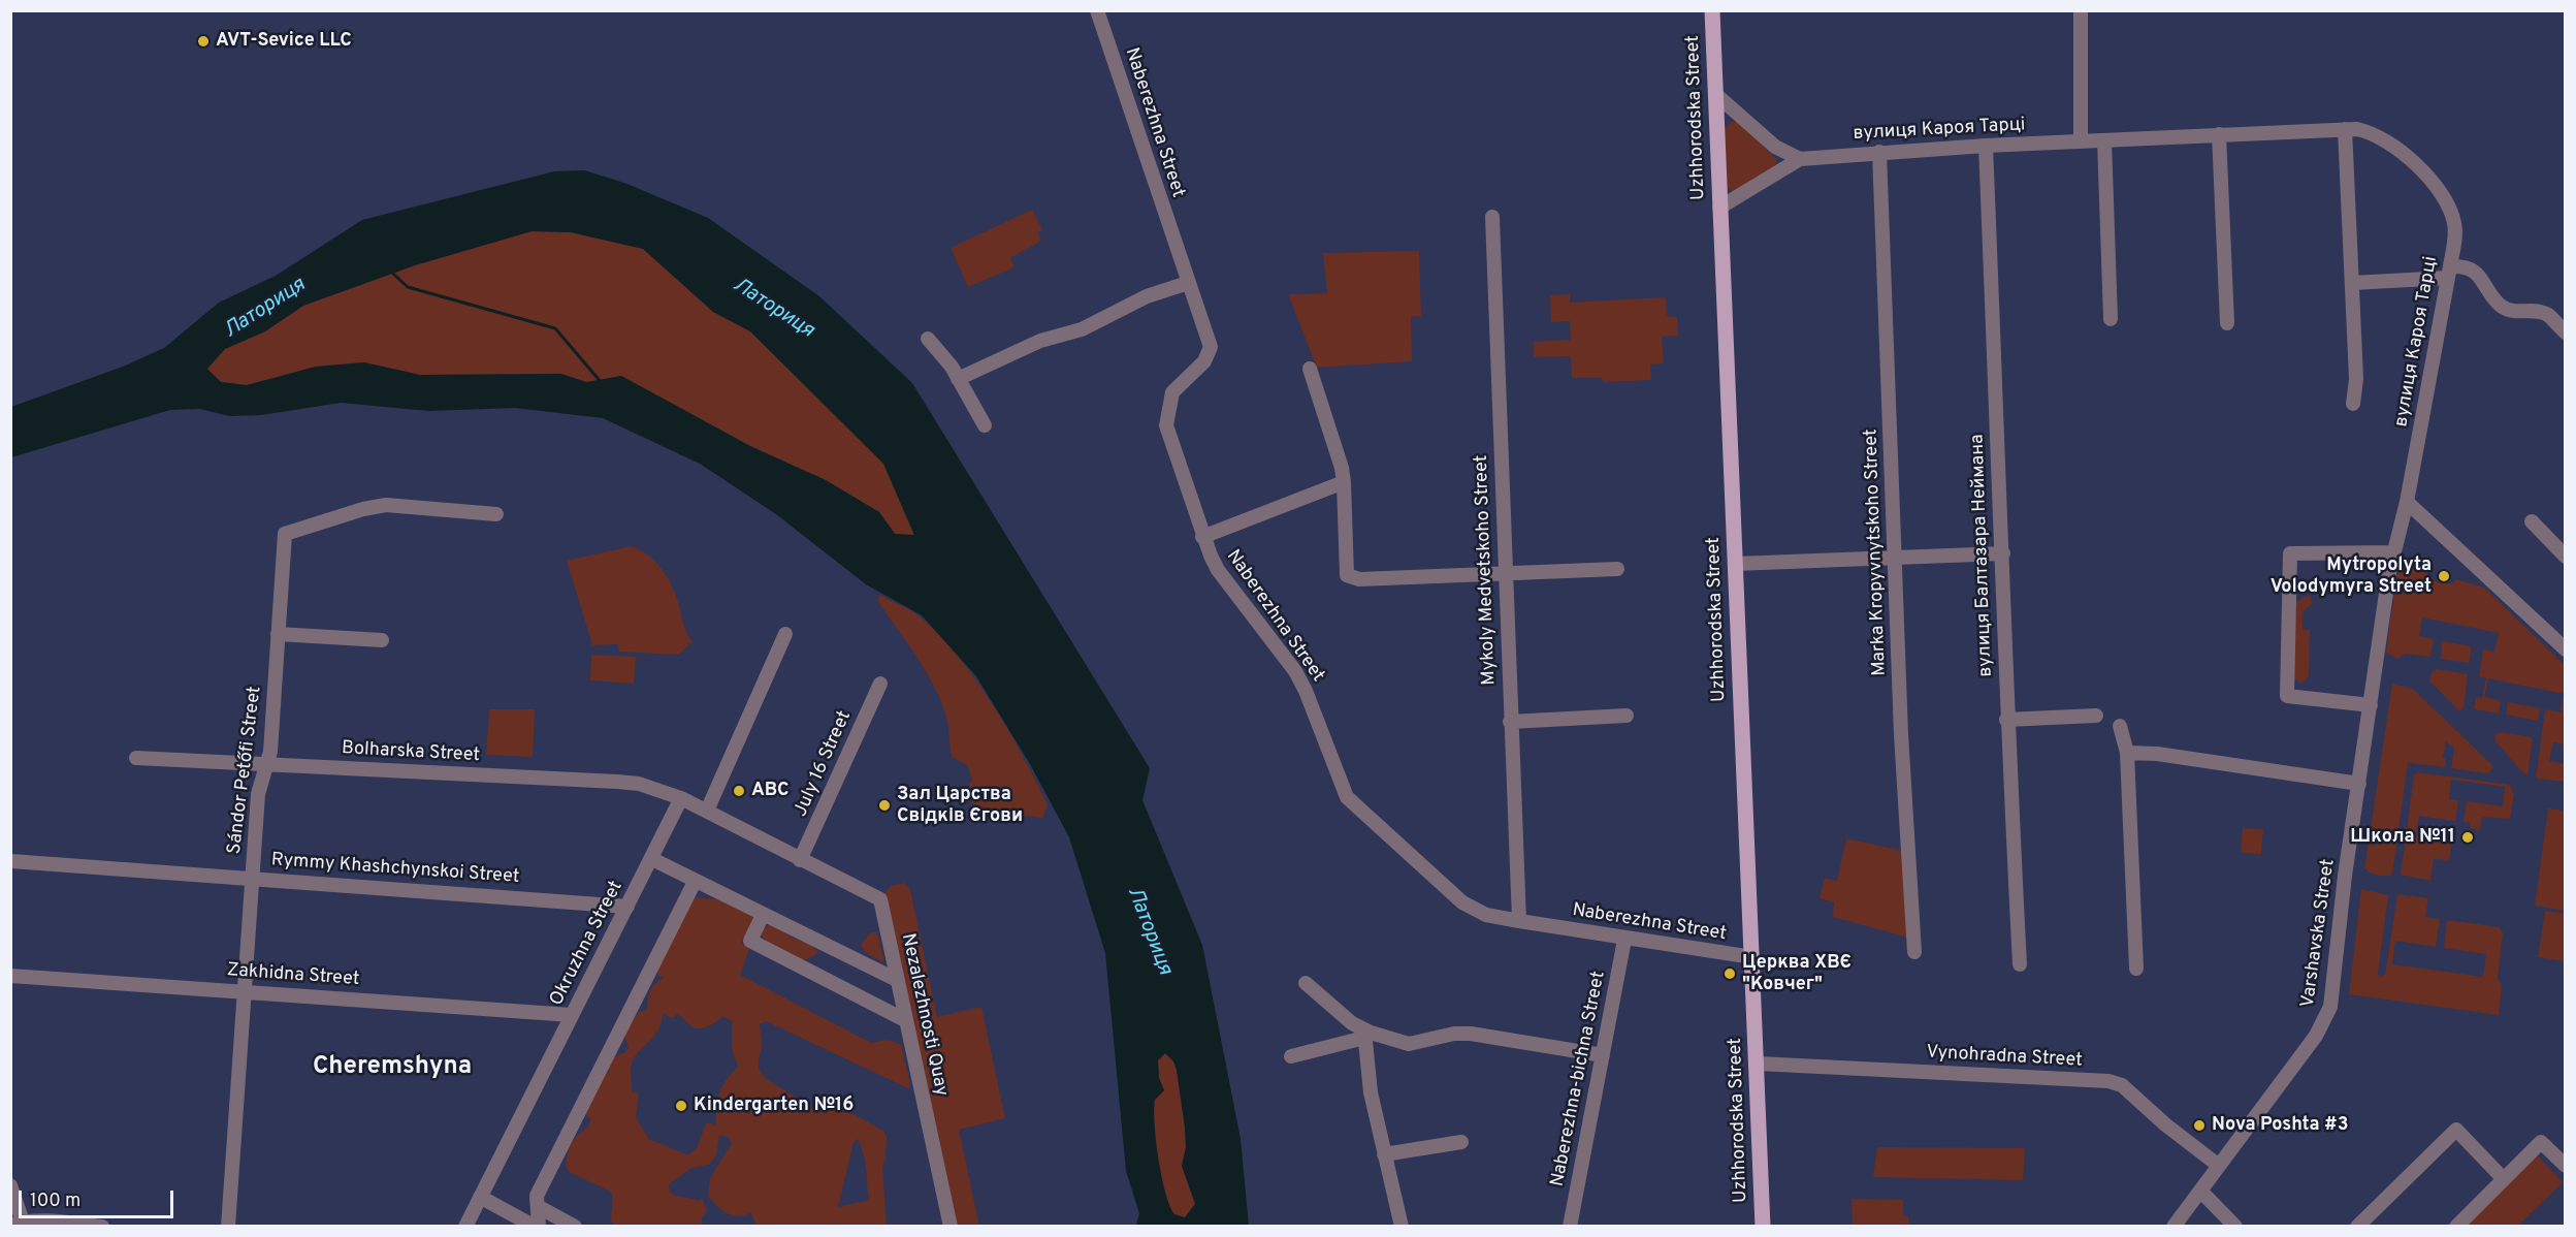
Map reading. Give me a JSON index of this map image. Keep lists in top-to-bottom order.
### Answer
{
  "streets": {
    "main road": ["Uzhhorodska Street"],
    "street": [
      "Naberezhna Street",
      "вулиця Кароя Тарці",
      "Marka Kropyvnytskoho Street",
      "вулиця Балтазара Неймана",
      "Mykoly Medvetskoho Street",
      "Bolharska Street",
      "July 16 Street",
      "Sándor Petőfi Street",
      "Rymmy Khashchynskoi Street",
      "Varshavska Street",
      "Okruzhna Street",
      "Zakhidna Street",
      "Nezalezhnosti Quay",
      "Vynohradna Street",
      "Naberezhna-bichna Street"
    ]
  },
  "crossings": [
    ["Uzhhorodska Street", "Naberezhna Street"],
    ["Uzhhorodska Street", "вулиця Кароя Тарці"],
    ["Uzhhorodska Street", "Vynohradna Street"],
    ["Naberezhna Street", "Mykoly Medvetskoho Street"],
    ["Naberezhna Street", "Naberezhna-bichna Street"],
    ["вулиця Кароя Тарці", "Marka Kropyvnytskoho Street"],
    ["вулиця Кароя Тарці", "вулиця Балтазара Неймана"],
    ["вулиця Кароя Тарці", "Varshavska Street"],
    ["Bolharska Street", "Sándor Petőfi Street"],
    ["Bolharska Street", "Okruzhna Street"],
    ["July 16 Street", "Nezalezhnosti Quay"],
    ["Sándor Petőfi Street", "Rymmy Khashchynskoi Street"],
    ["Sándor Petőfi Street", "Zakhidna Street"],
    ["Rymmy Khashchynskoi Street", "Okruzhna Street"],
    ["Varshavska Street", "Vynohradna Street"],
    ["Okruzhna Street", "Zakhidna Street"]
  ],
  "districts": ["Cheremshyna"],
  "water": ["Латориця"],
  "places": [
    "AVT-Sevice LLC",
    "Mytropolyta Volodymyra Street",
    "ABC",
    "Зал Царства Свідків Єгови",
    "Школа №11",
    "Церква ХВЄ \"Ковчег\"",
    "Kindergarten №16",
    "Nova Poshta #3"
  ],
  "scale_bar": "100 m"
}
